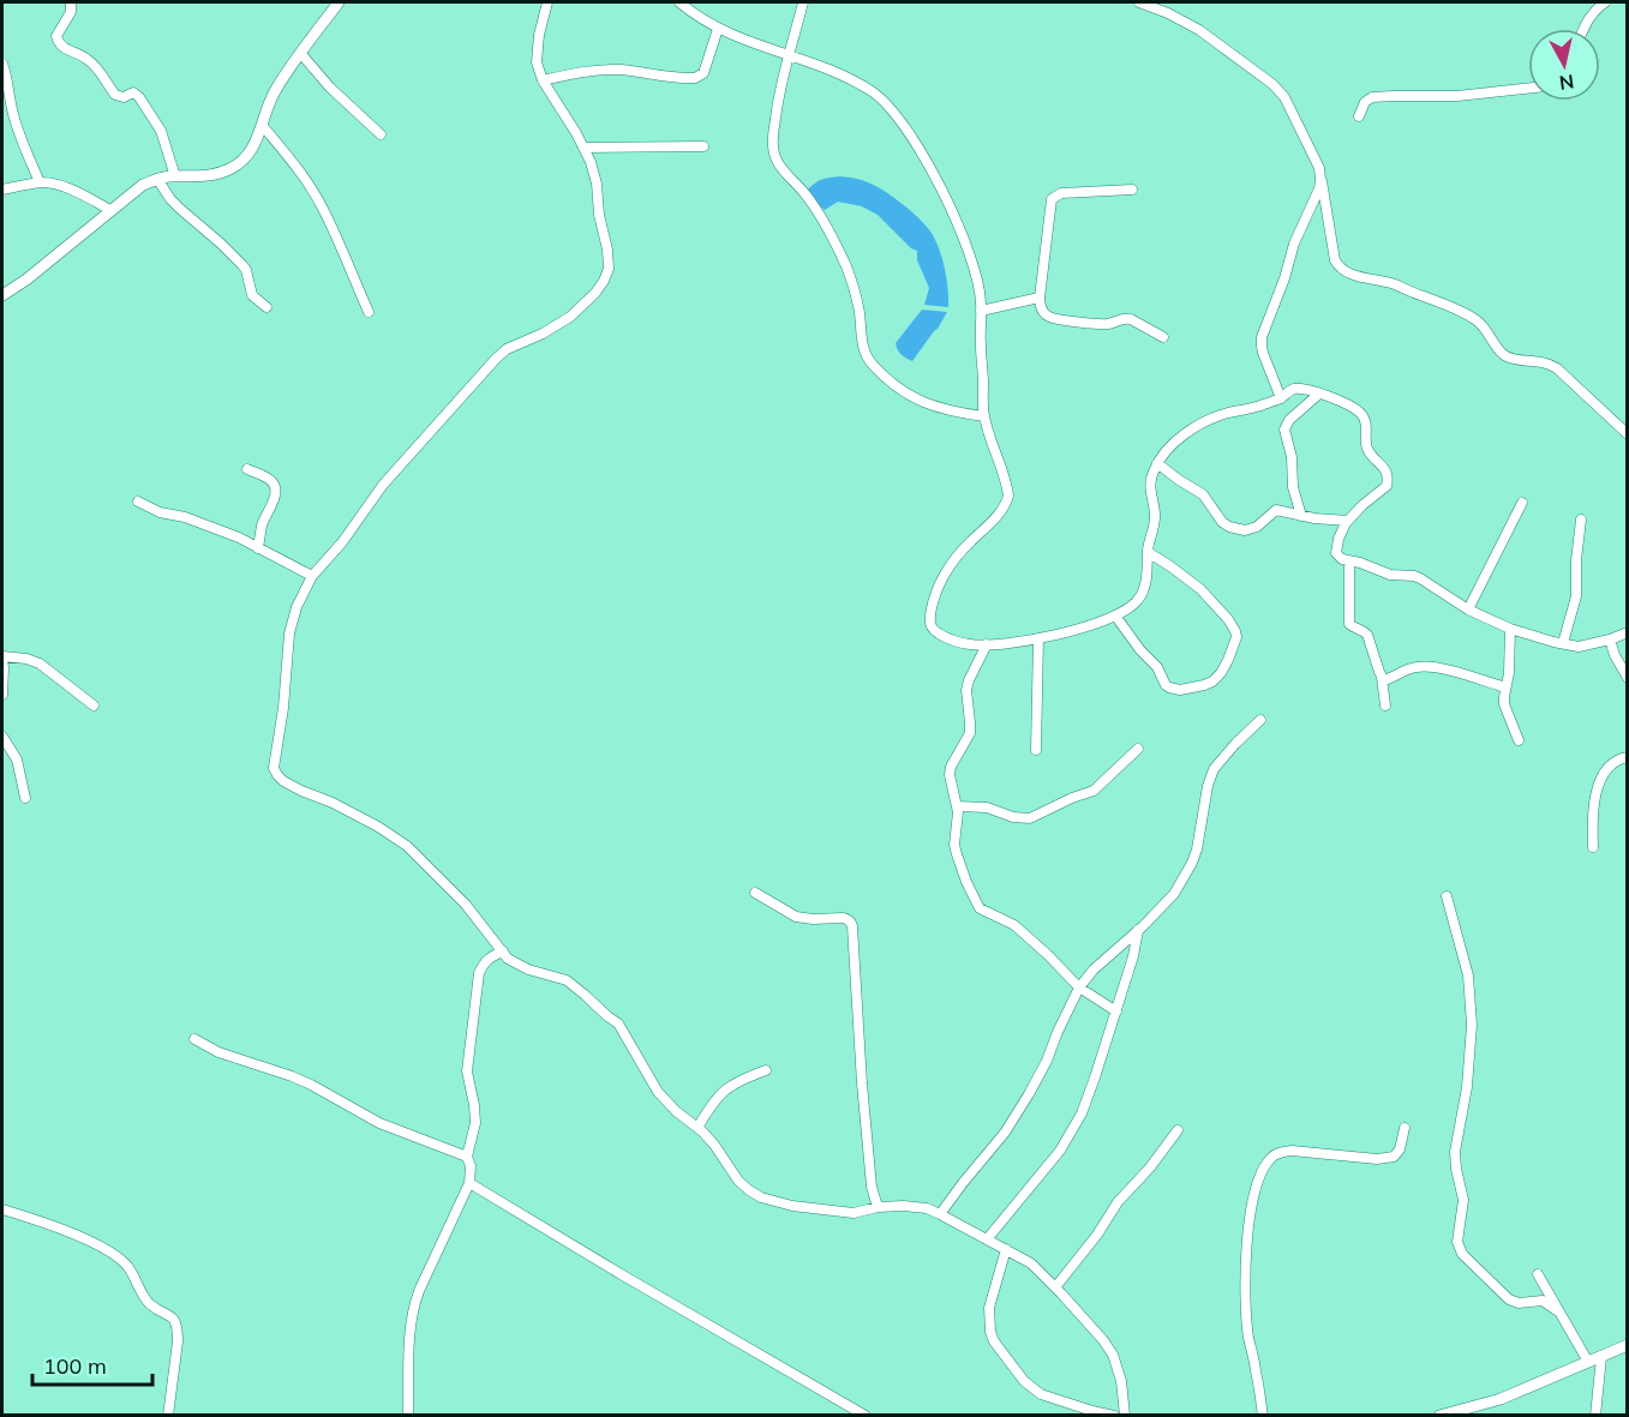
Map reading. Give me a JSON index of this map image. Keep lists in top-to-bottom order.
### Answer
{
  "scale_bar": "100 m",
  "north": "bottom"
}
